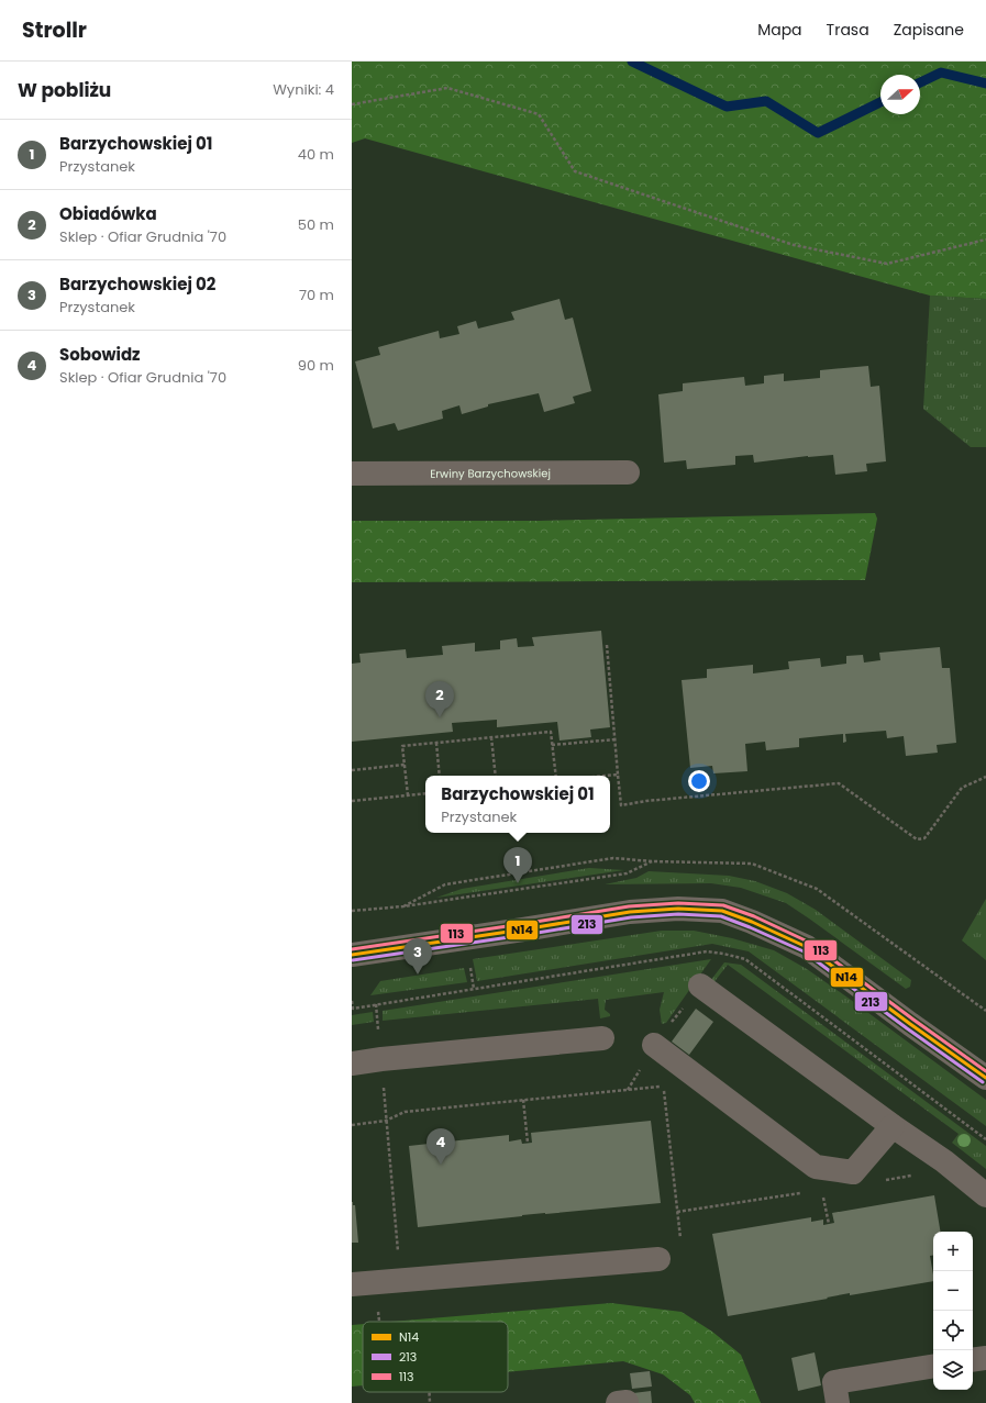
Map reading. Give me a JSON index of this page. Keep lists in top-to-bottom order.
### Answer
{
  "streets": {
    "street": ["Erwiny Barzychowskiej"]
  },
  "lines": ["transit line 113", "transit line N14", "transit line 213"],
  "legend": ["N14", "213", "113"],
  "north": "right",
  "page": {
    "header": "Strollr",
    "nav": ["Mapa", "Trasa", "Zapisane"],
    "heading": ["W pobliżu", "Wyniki: 4"],
    "list": [
      {
        "mark": "1",
        "name": "Barzychowskiej 01",
        "note": "Przystanek",
        "value": "40 m"
      },
      {
        "mark": "2",
        "name": "Obiadówka",
        "note": "Sklep · Ofiar Grudnia '70",
        "value": "50 m"
      },
      {
        "mark": "3",
        "name": "Barzychowskiej 02",
        "note": "Przystanek",
        "value": "70 m"
      },
      {
        "mark": "4",
        "name": "Sobowidz",
        "note": "Sklep · Ofiar Grudnia '70",
        "value": "90 m"
      }
    ],
    "pins": [
      "2",
      "1",
      "3",
      "4"
    ],
    "popup": ["Barzychowskiej 01", "Przystanek"],
    "map_buttons": ["+", "−"]
  }
}
